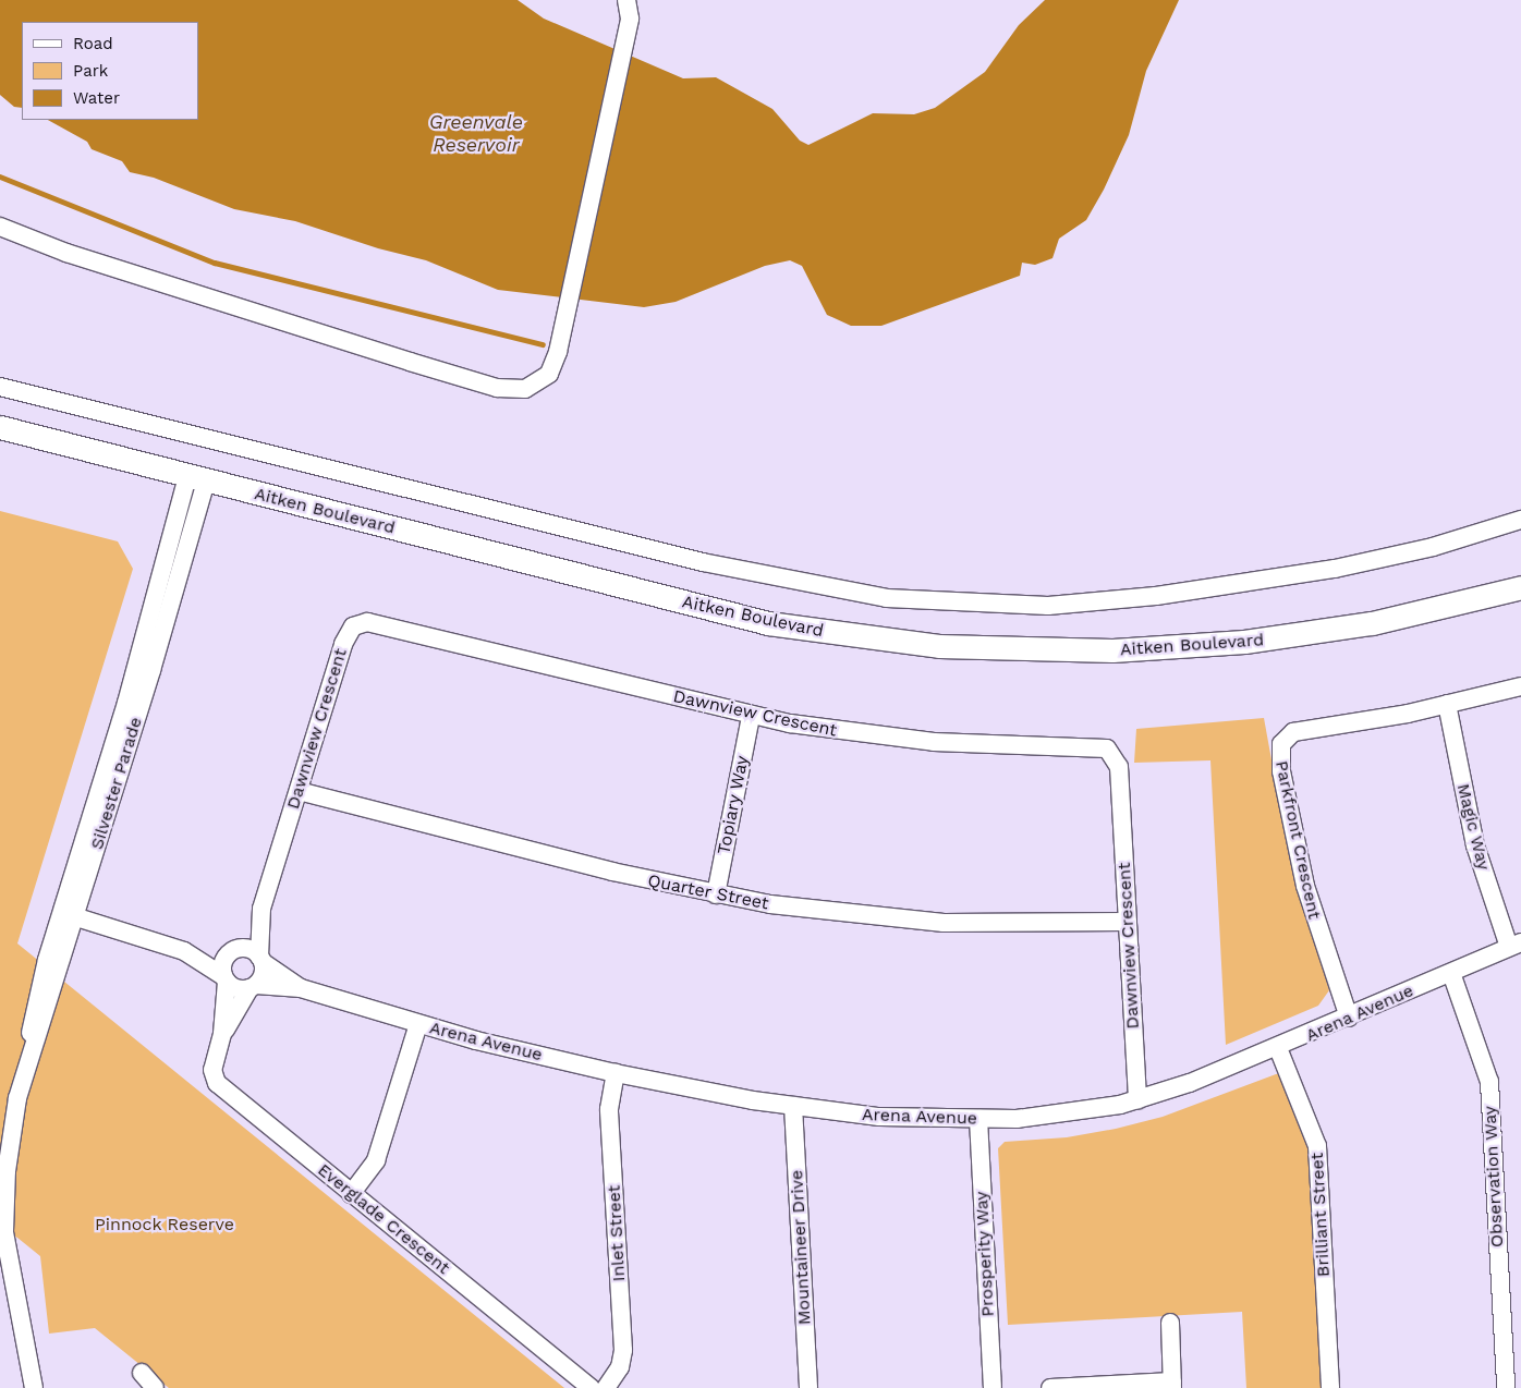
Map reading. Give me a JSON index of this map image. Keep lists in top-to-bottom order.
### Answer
{
  "streets": {
    "main road": ["Aitken Boulevard"],
    "street": [
      "Dawnview Crescent",
      "Silvester Parade",
      "Topiary Way",
      "Magic Way",
      "Parkfront Crescent",
      "Quarter Street",
      "Arena Avenue",
      "Observation Way",
      "Brilliant Street",
      "Everglade Crescent",
      "Inlet Street",
      "Mountaineer Drive",
      "Prosperity Way"
    ]
  },
  "crossings": [
    ["Aitken Boulevard", "Silvester Parade"],
    ["Dawnview Crescent", "Topiary Way"],
    ["Dawnview Crescent", "Quarter Street"],
    ["Dawnview Crescent", "Arena Avenue"],
    ["Dawnview Crescent", "Everglade Crescent"],
    ["Topiary Way", "Quarter Street"],
    ["Magic Way", "Parkfront Crescent"],
    ["Magic Way", "Arena Avenue"],
    ["Parkfront Crescent", "Arena Avenue"],
    ["Arena Avenue", "Observation Way"],
    ["Arena Avenue", "Brilliant Street"],
    ["Arena Avenue", "Everglade Crescent"],
    ["Arena Avenue", "Inlet Street"],
    ["Arena Avenue", "Mountaineer Drive"],
    ["Arena Avenue", "Prosperity Way"]
  ],
  "water": ["Greenvale Reservoir"],
  "parks": ["Pinnock Reserve"],
  "legend": ["Road", "Park", "Water"]
}
